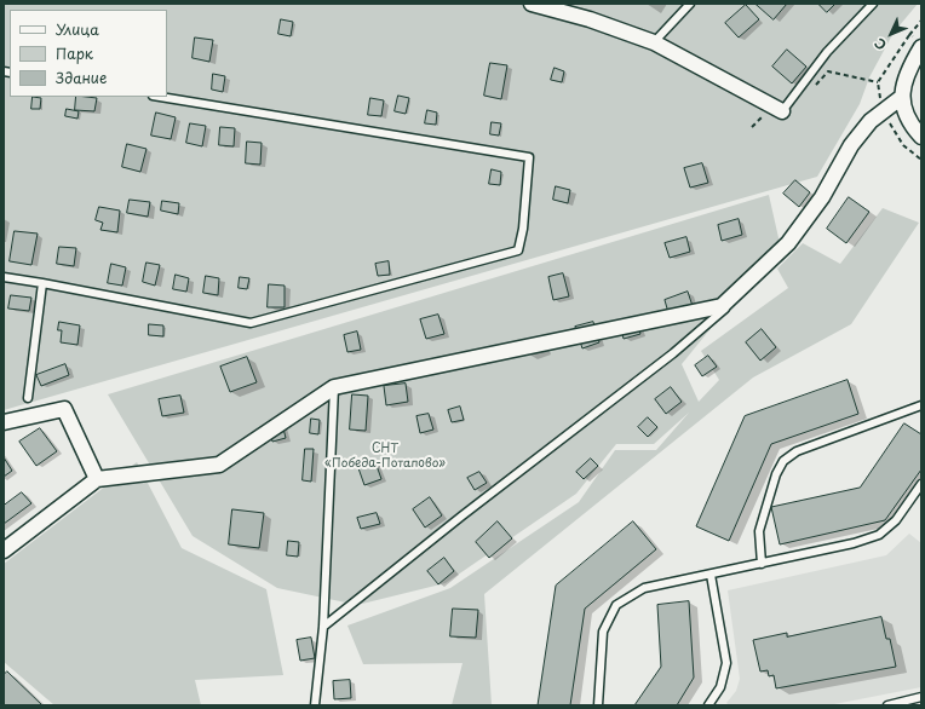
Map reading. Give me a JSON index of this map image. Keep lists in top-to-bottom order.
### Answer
{
  "parks": ["СНТ «Победа-Потапово»"],
  "legend": ["Улица", "Парк", "Здание"],
  "north": "bottom left"
}
